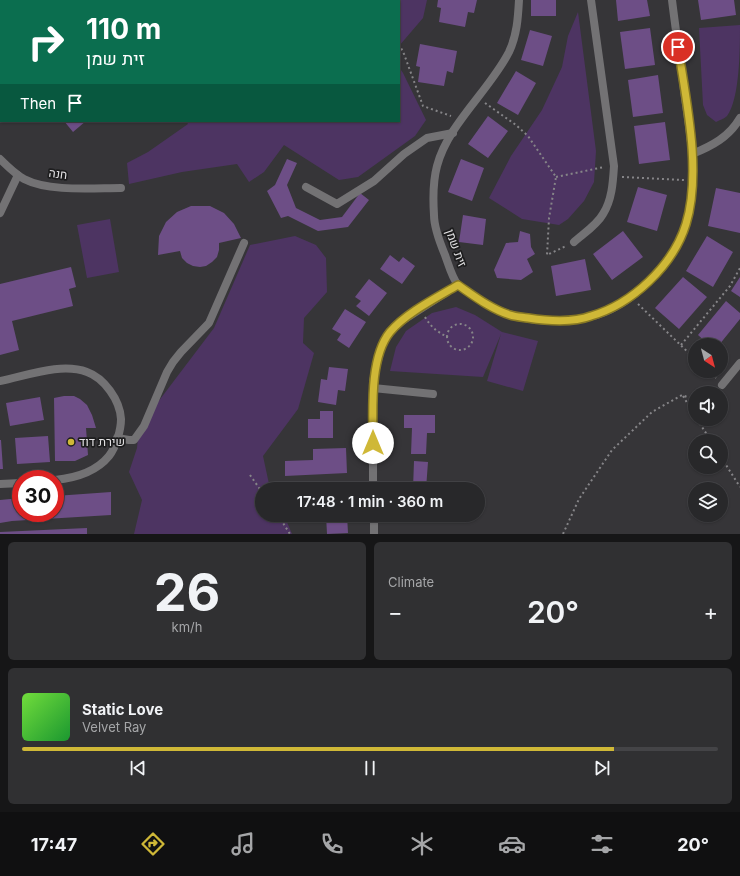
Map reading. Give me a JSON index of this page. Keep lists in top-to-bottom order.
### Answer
{
  "streets": {
    "street": ["חנה", "זית שמן"]
  },
  "places": ["שירת דוד"],
  "north": "bottom right",
  "page": {
    "turn": ["110 m", "זית שמן"],
    "then": "Then",
    "limit": "30",
    "trip": "17:48 · 1 min · 360 m",
    "tile": [
      ["26", "km/h"],
      "Climate"
    ],
    "heat": ["−", "20°", "+"],
    "song": ["Static Love", "Velvet Ray"],
    "tabs": ["17:47", "20°"]
  }
}
